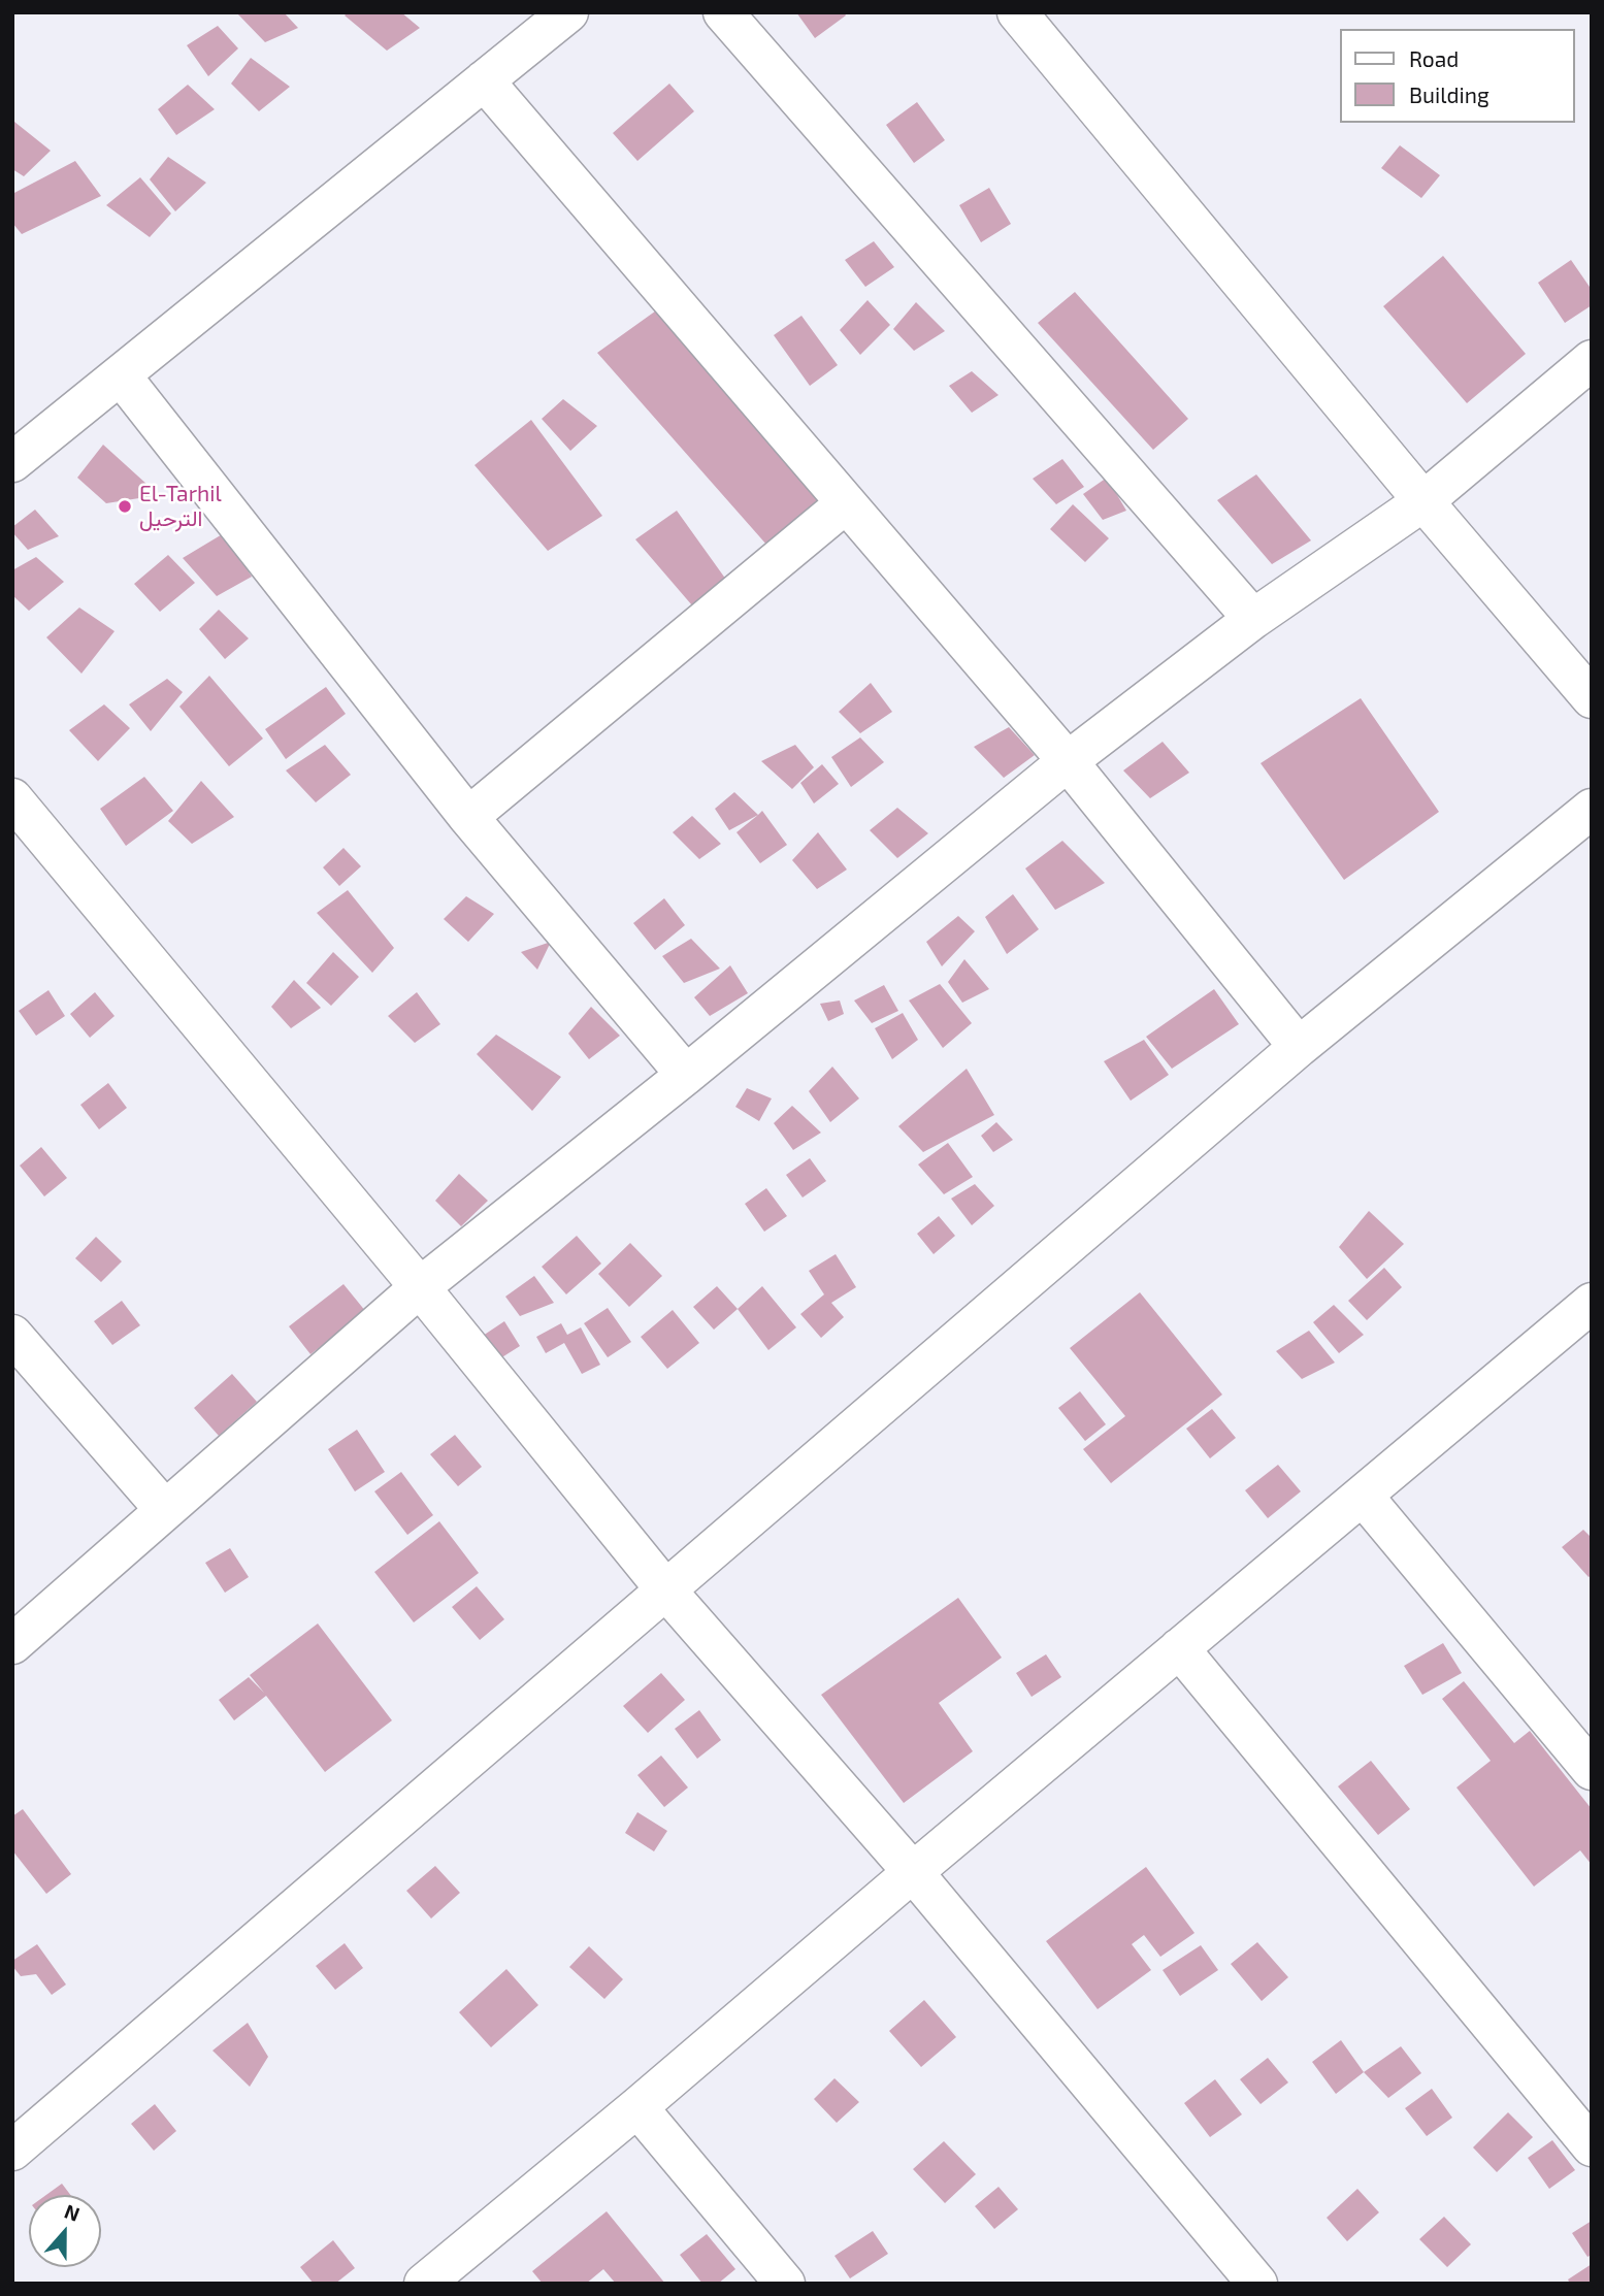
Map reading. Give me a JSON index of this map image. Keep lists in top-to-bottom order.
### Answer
{
  "places": ["El-Tarhil الترحيل"],
  "legend": ["Road", "Building"],
  "north": "top"
}
